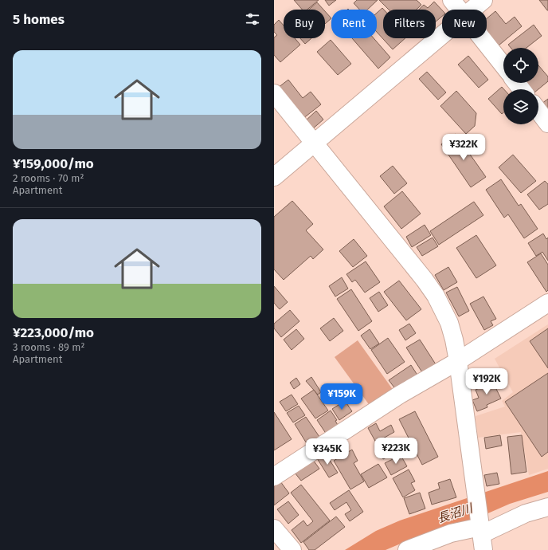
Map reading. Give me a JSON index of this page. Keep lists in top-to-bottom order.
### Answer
{
  "water": ["長沼川"],
  "page": {
    "heading": "5 homes",
    "chip": [
      "Buy",
      "Rent",
      "Filters",
      "New"
    ],
    "list": [
      {
        "name": "¥159,000/mo",
        "note": "2 rooms · 70 m² · Apartment"
      },
      {
        "name": "¥223,000/mo",
        "note": "3 rooms · 89 m² · Apartment"
      }
    ],
    "price": [
      "¥322K",
      "¥192K",
      "¥159K",
      "¥223K",
      "¥345K"
    ]
  }
}
